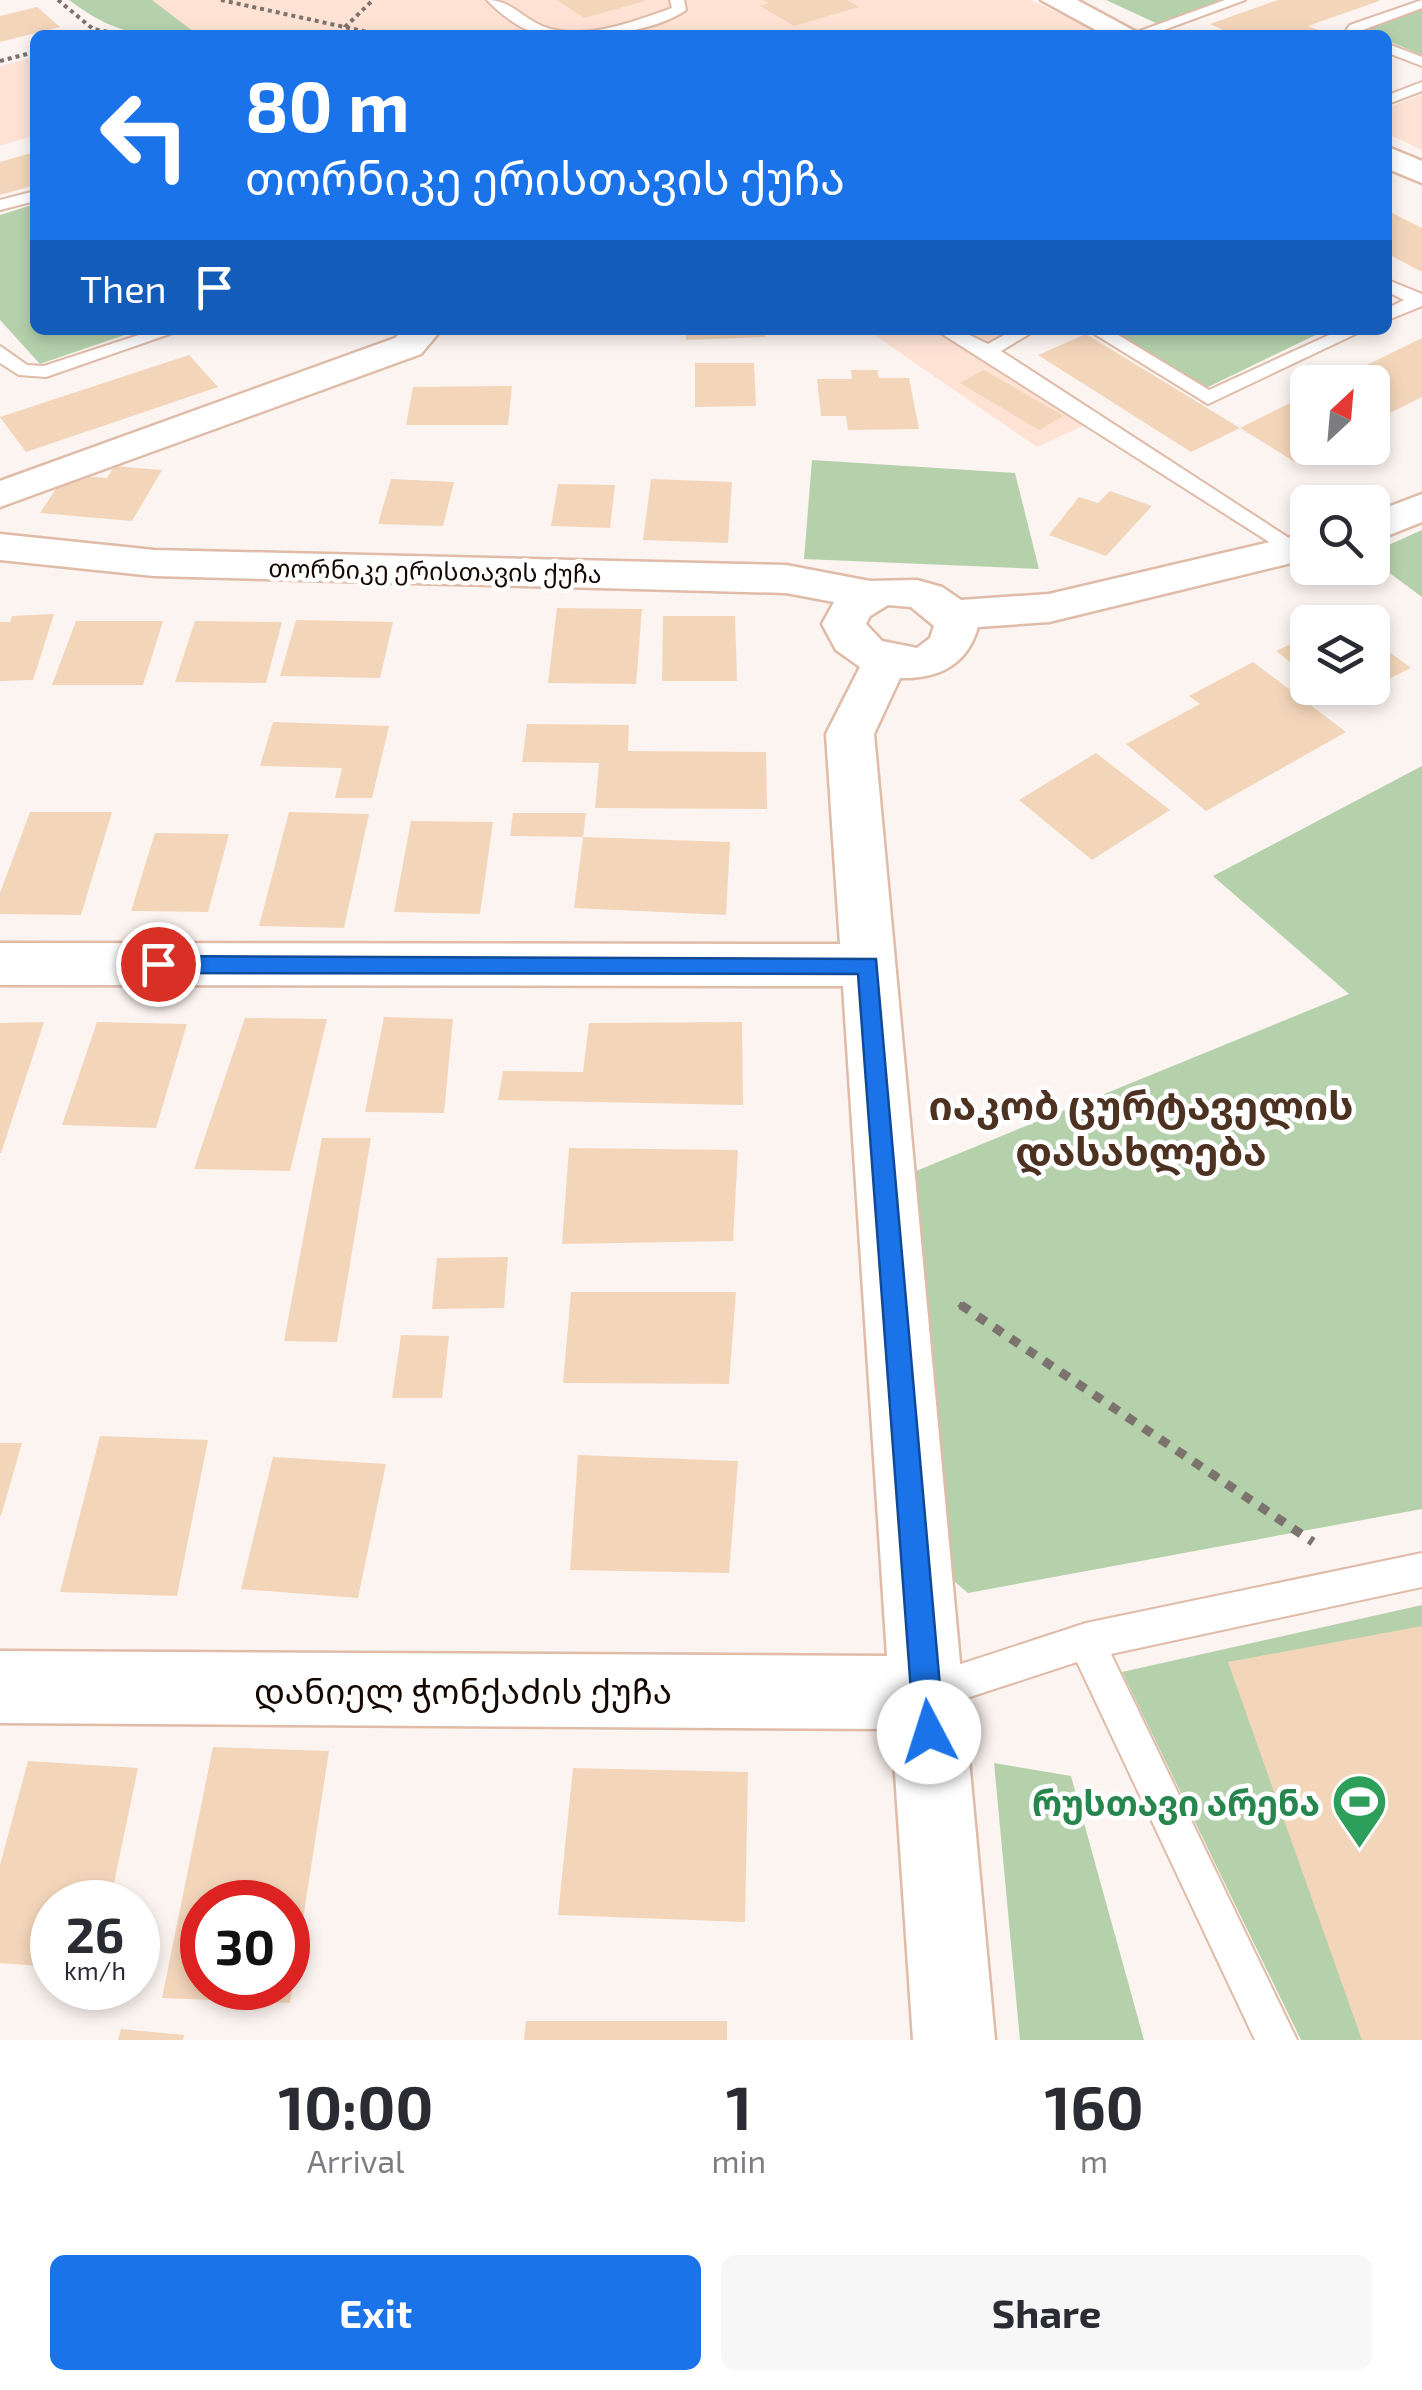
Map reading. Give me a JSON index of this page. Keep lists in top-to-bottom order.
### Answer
{
  "streets": {
    "street": ["თორნიკე ერისთავის ქუჩა", "დანიელ ჭონქაძის ქუჩა"]
  },
  "districts": ["იაკობ ცურტაველის დასახლება"],
  "places": {
    "sports": ["რუსთავი არენა"]
  },
  "north": "top right",
  "page": {
    "turn": ["80 m", "თორნიკე ერისთავის ქუჩა"],
    "then": "Then",
    "speed": "26 km/h",
    "limit": "30",
    "eta": [
      "10:00",
      "Arrival",
      "1",
      "min",
      "160",
      "m"
    ],
    "buttons": ["Exit", "Share"]
  }
}
